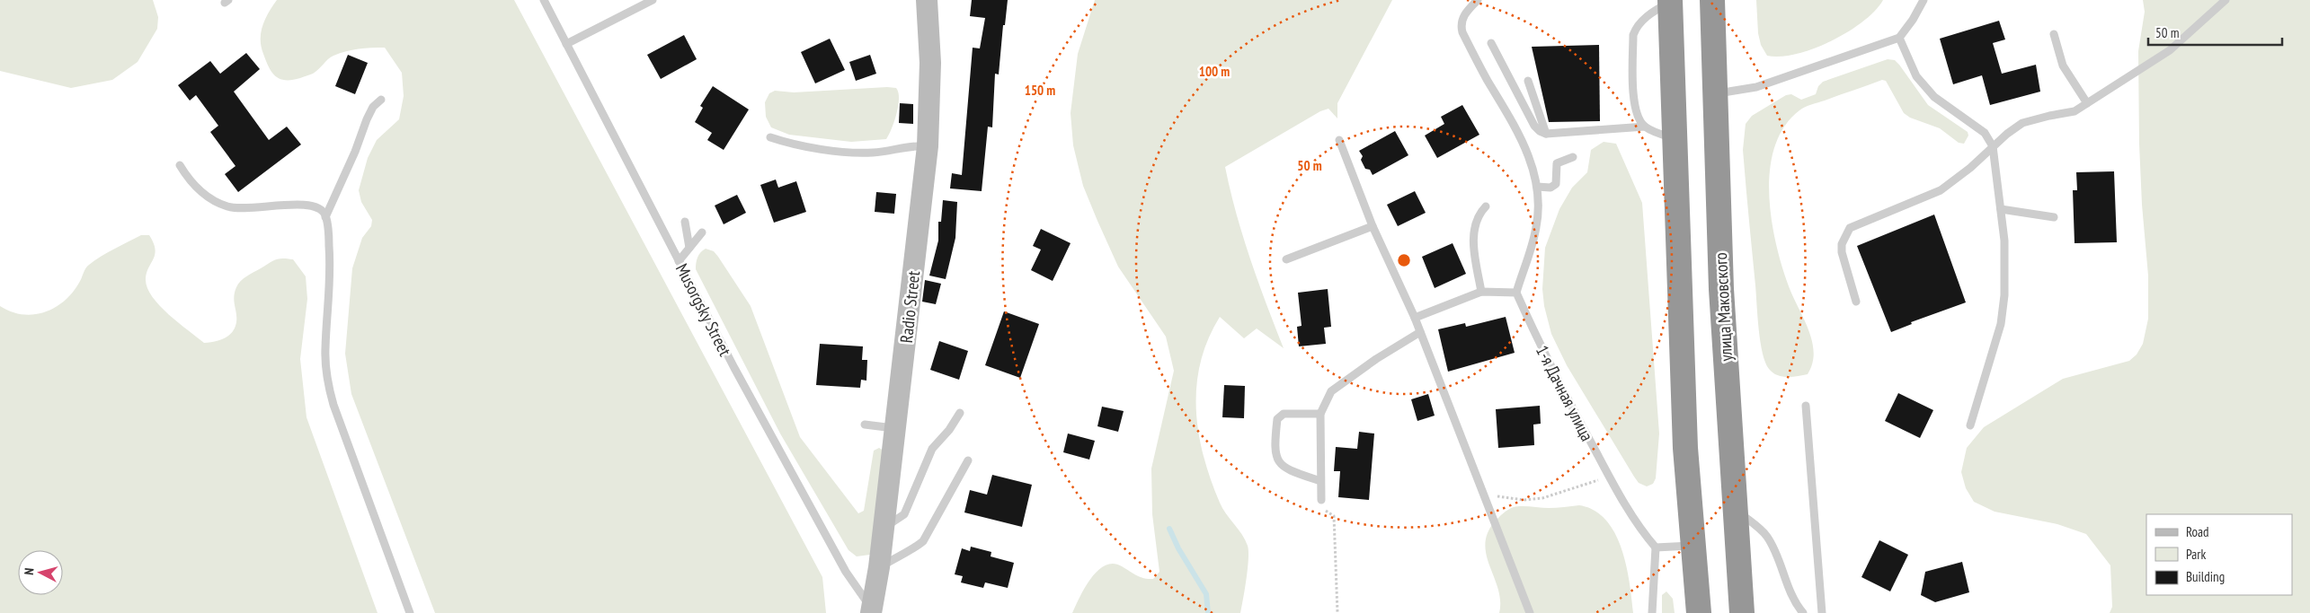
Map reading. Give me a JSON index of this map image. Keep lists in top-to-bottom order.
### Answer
{
  "streets": {
    "highway": ["улица Маковского"],
    "main road": ["Radio Street"],
    "lane": ["Musorgsky Street", "1-я Дачная улица"]
  },
  "crossings": [
    ["Radio Street", "Musorgsky Street"]
  ],
  "legend": ["Road", "Park", "Building"],
  "scale_bar": "50 m",
  "north": "left",
  "rings": ["100 m", "150 m", "50 m"]
}
